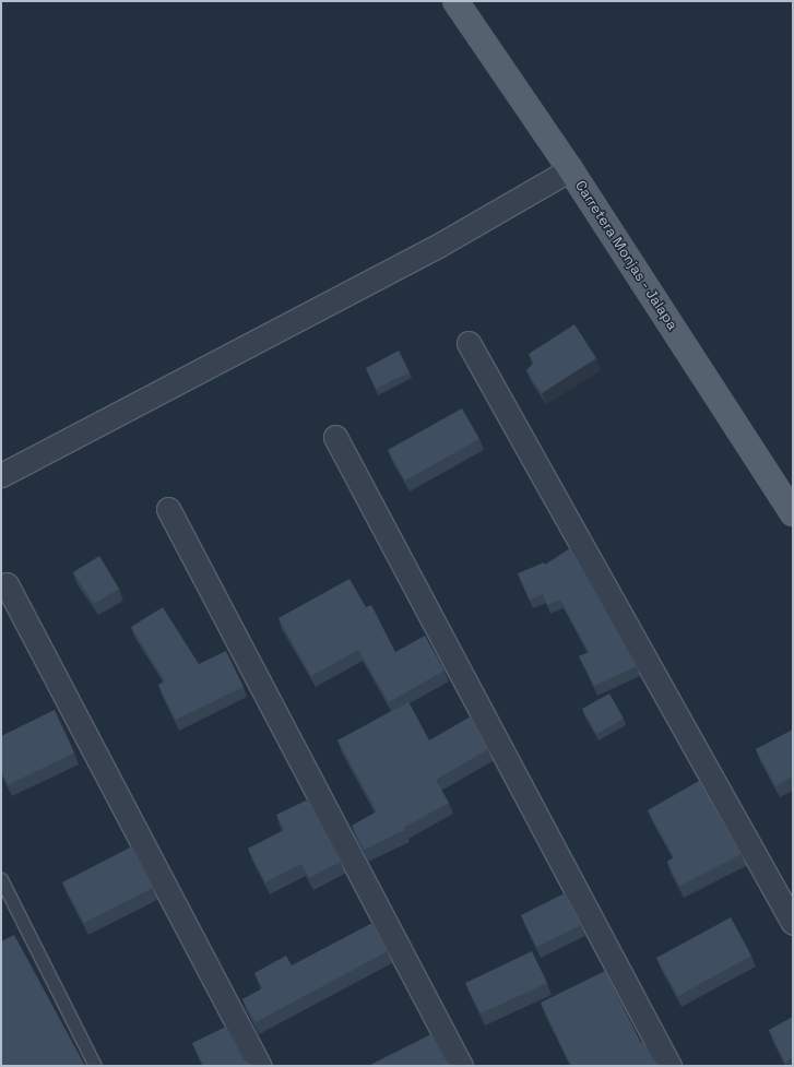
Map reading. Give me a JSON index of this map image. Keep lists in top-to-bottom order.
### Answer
{
  "streets": {
    "main road": ["Carretera Monjas - Jalapa"]
  }
}
